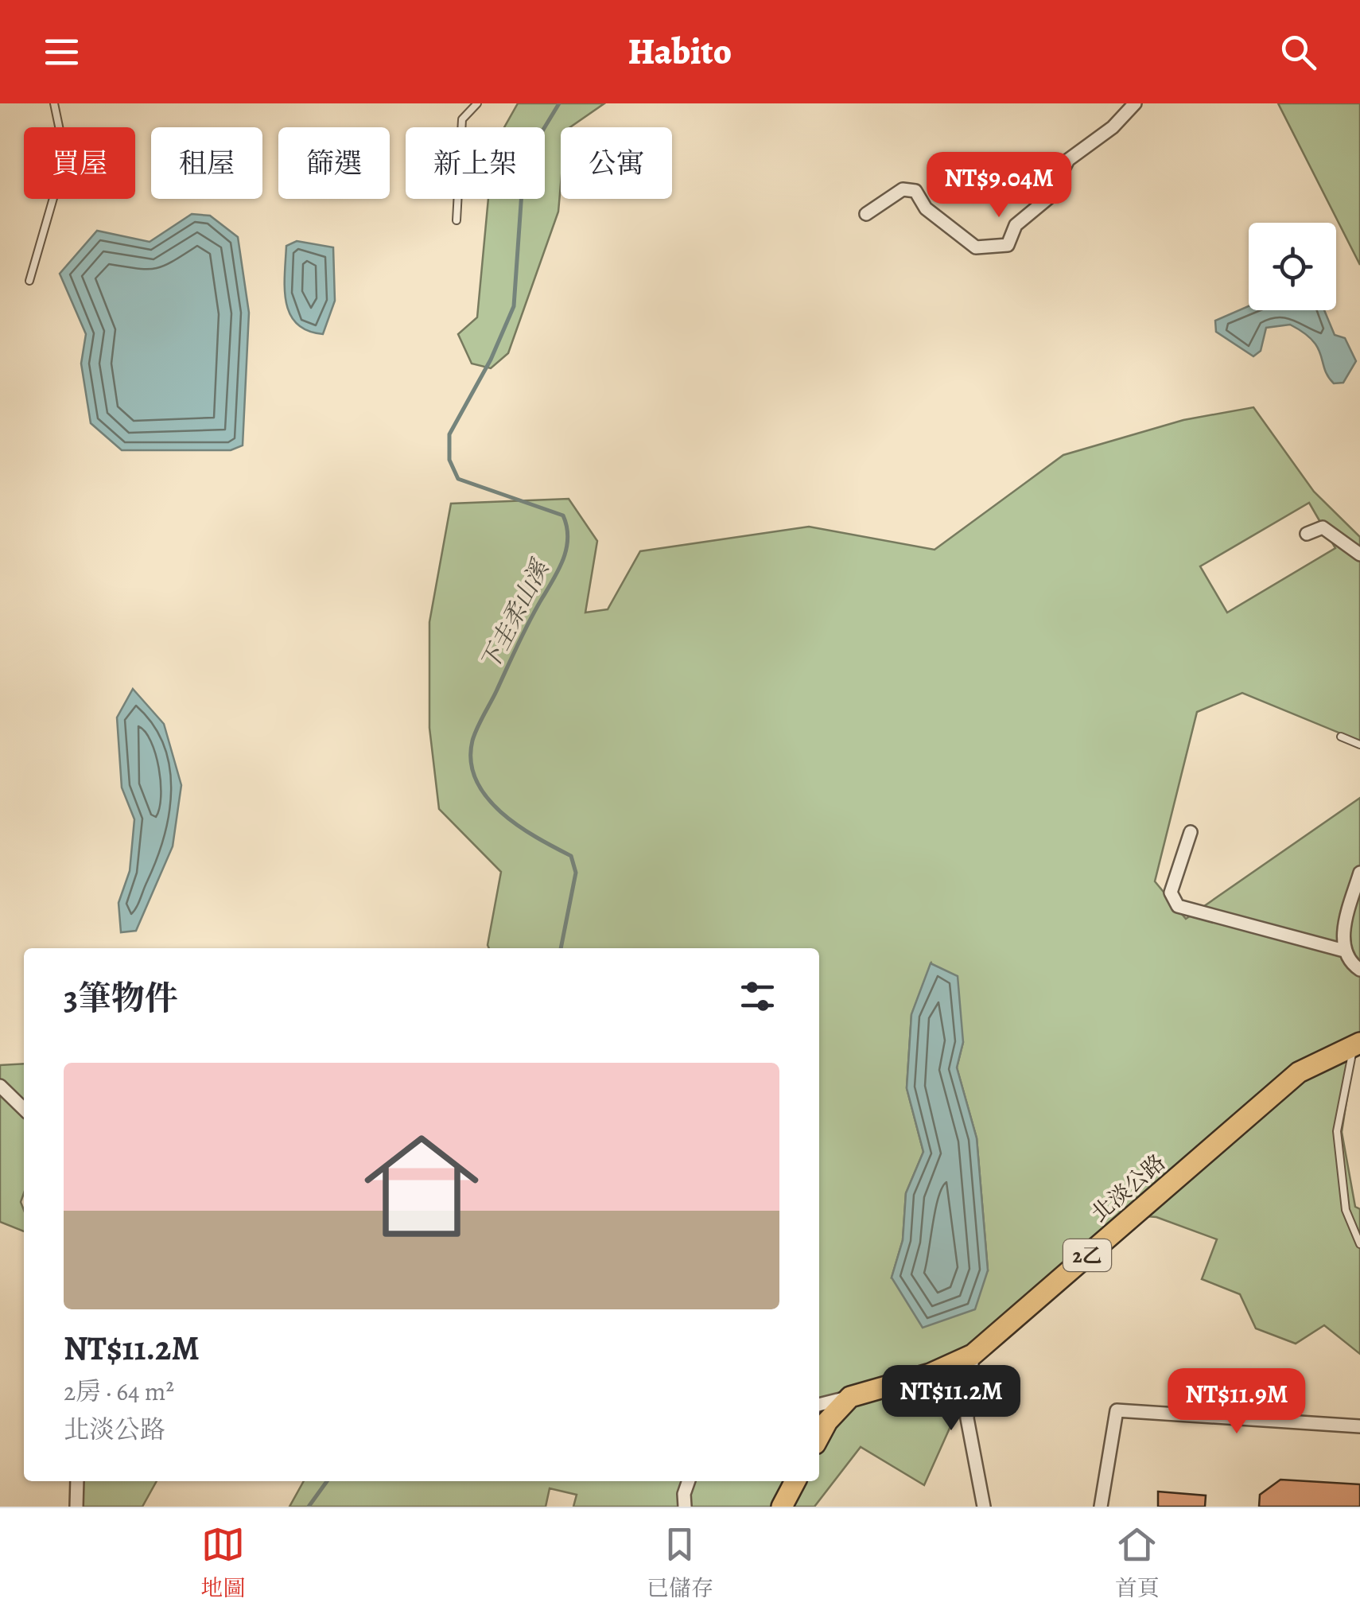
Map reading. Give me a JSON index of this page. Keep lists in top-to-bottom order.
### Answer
{
  "streets": {
    "main road": ["北淡公路", "2乙"]
  },
  "water": ["下圭柔山溪"],
  "page": {
    "header": "Habito",
    "chip": [
      "買屋",
      "租屋",
      "篩選",
      "新上架",
      "公寓"
    ],
    "price": ["NT$9.04M", "NT$11.2M", "NT$11.9M"],
    "heading": "3筆物件",
    "list": [
      {
        "name": "NT$11.2M",
        "note": "2房 · 64 m² · 北淡公路"
      }
    ],
    "tabs": ["地圖", "已儲存", "首頁"]
  }
}
